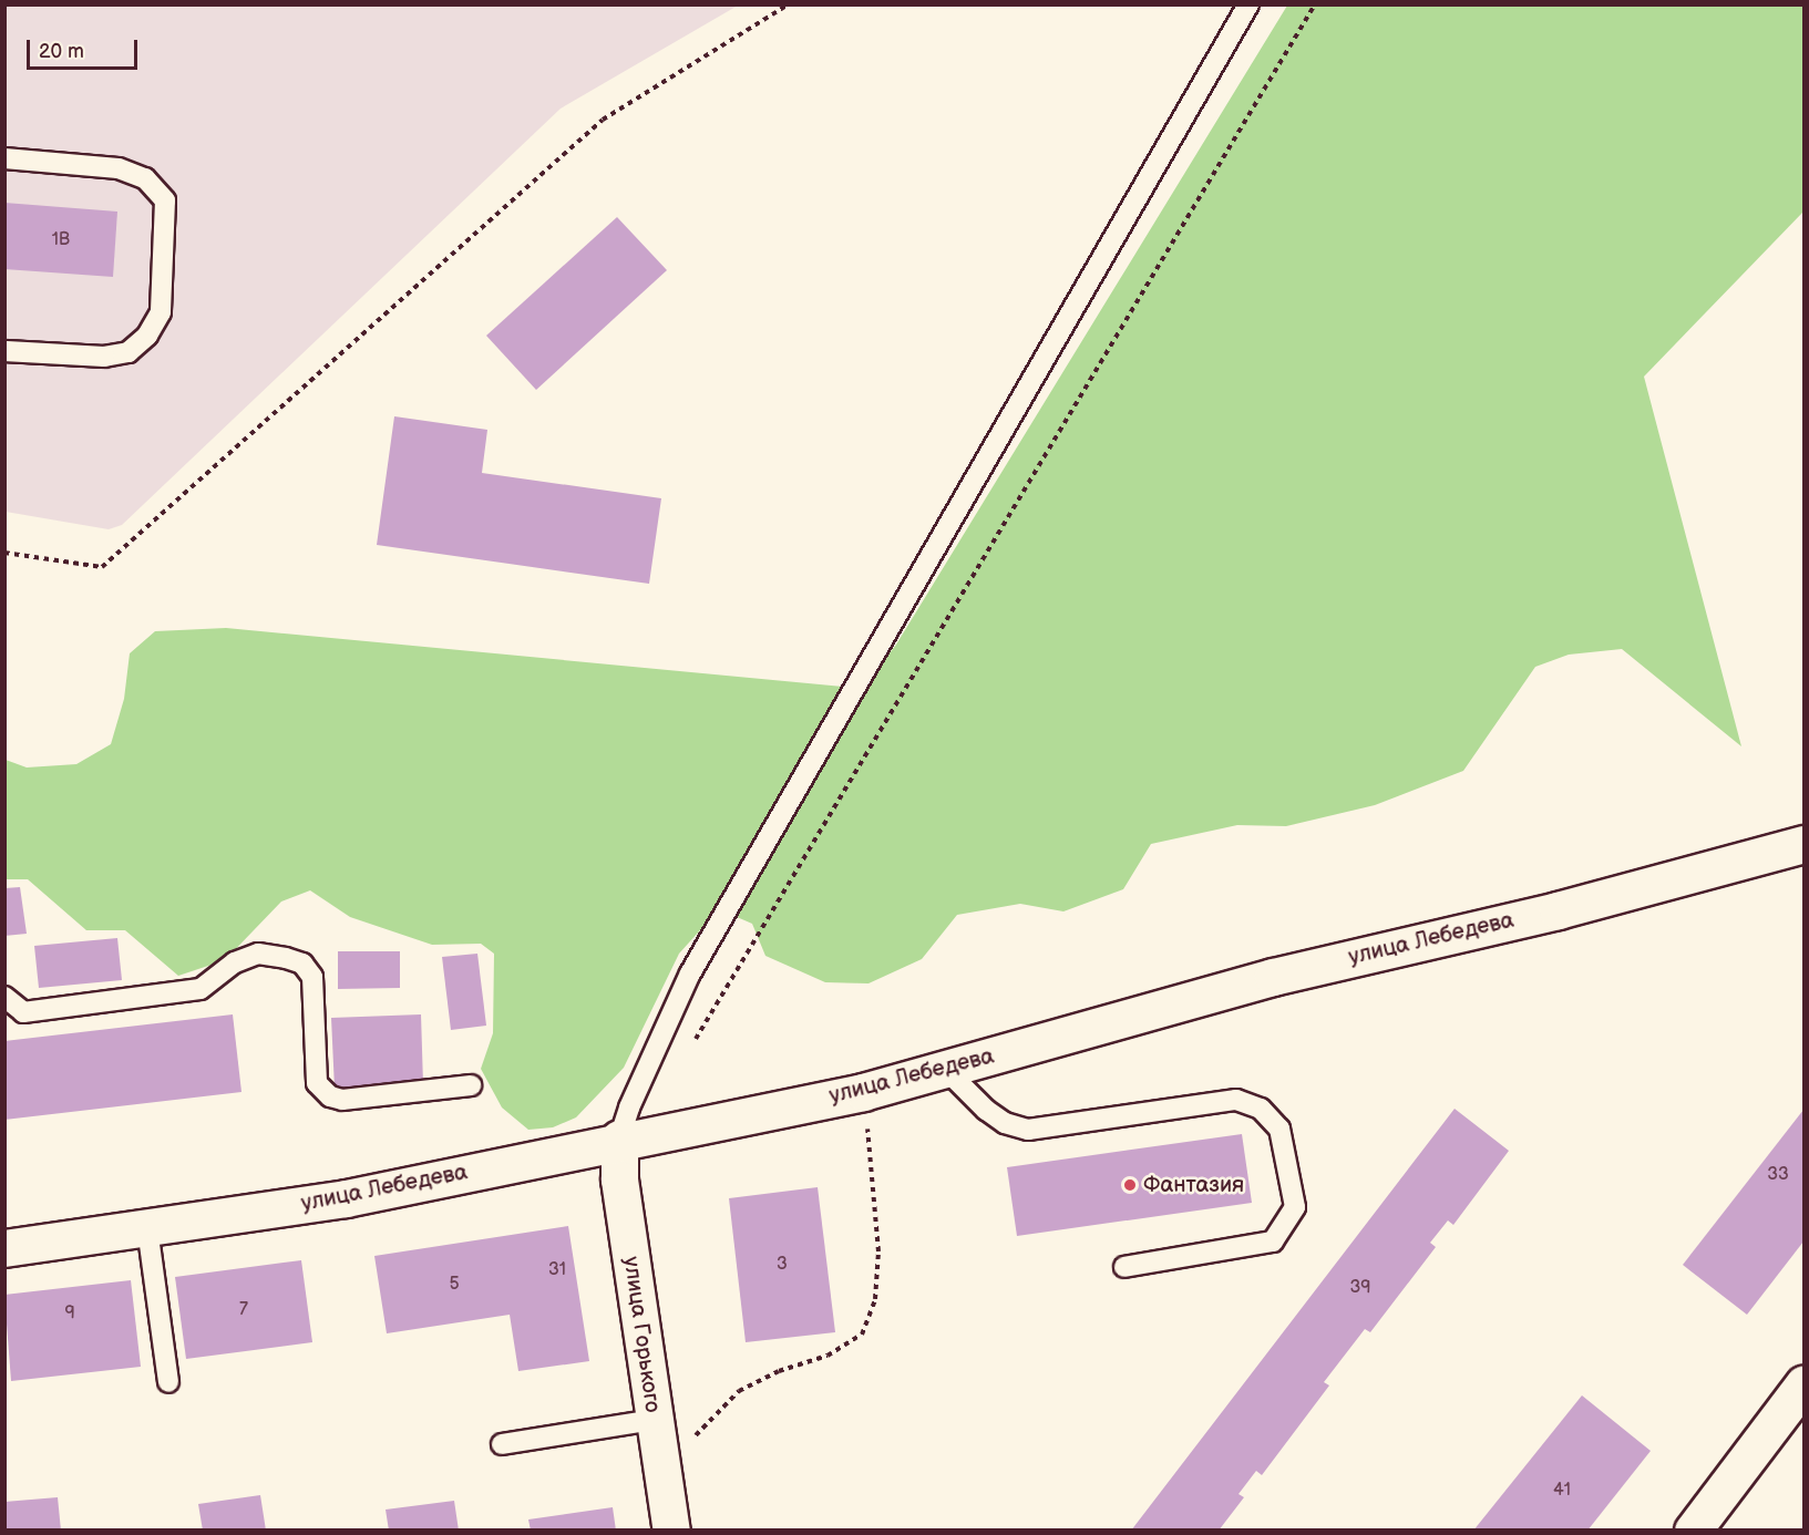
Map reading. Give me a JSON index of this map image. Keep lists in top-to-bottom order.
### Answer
{
  "streets": {
    "street": ["улица Лебедева", "улица Горького"]
  },
  "crossings": [
    ["улица Лебедева", "улица Горького"]
  ],
  "places": ["Фантазия"],
  "house_numbers": [
    "1В",
    "33",
    "3",
    "31",
    "5",
    "39",
    "7",
    "9",
    "41"
  ],
  "scale_bar": "20 m"
}
